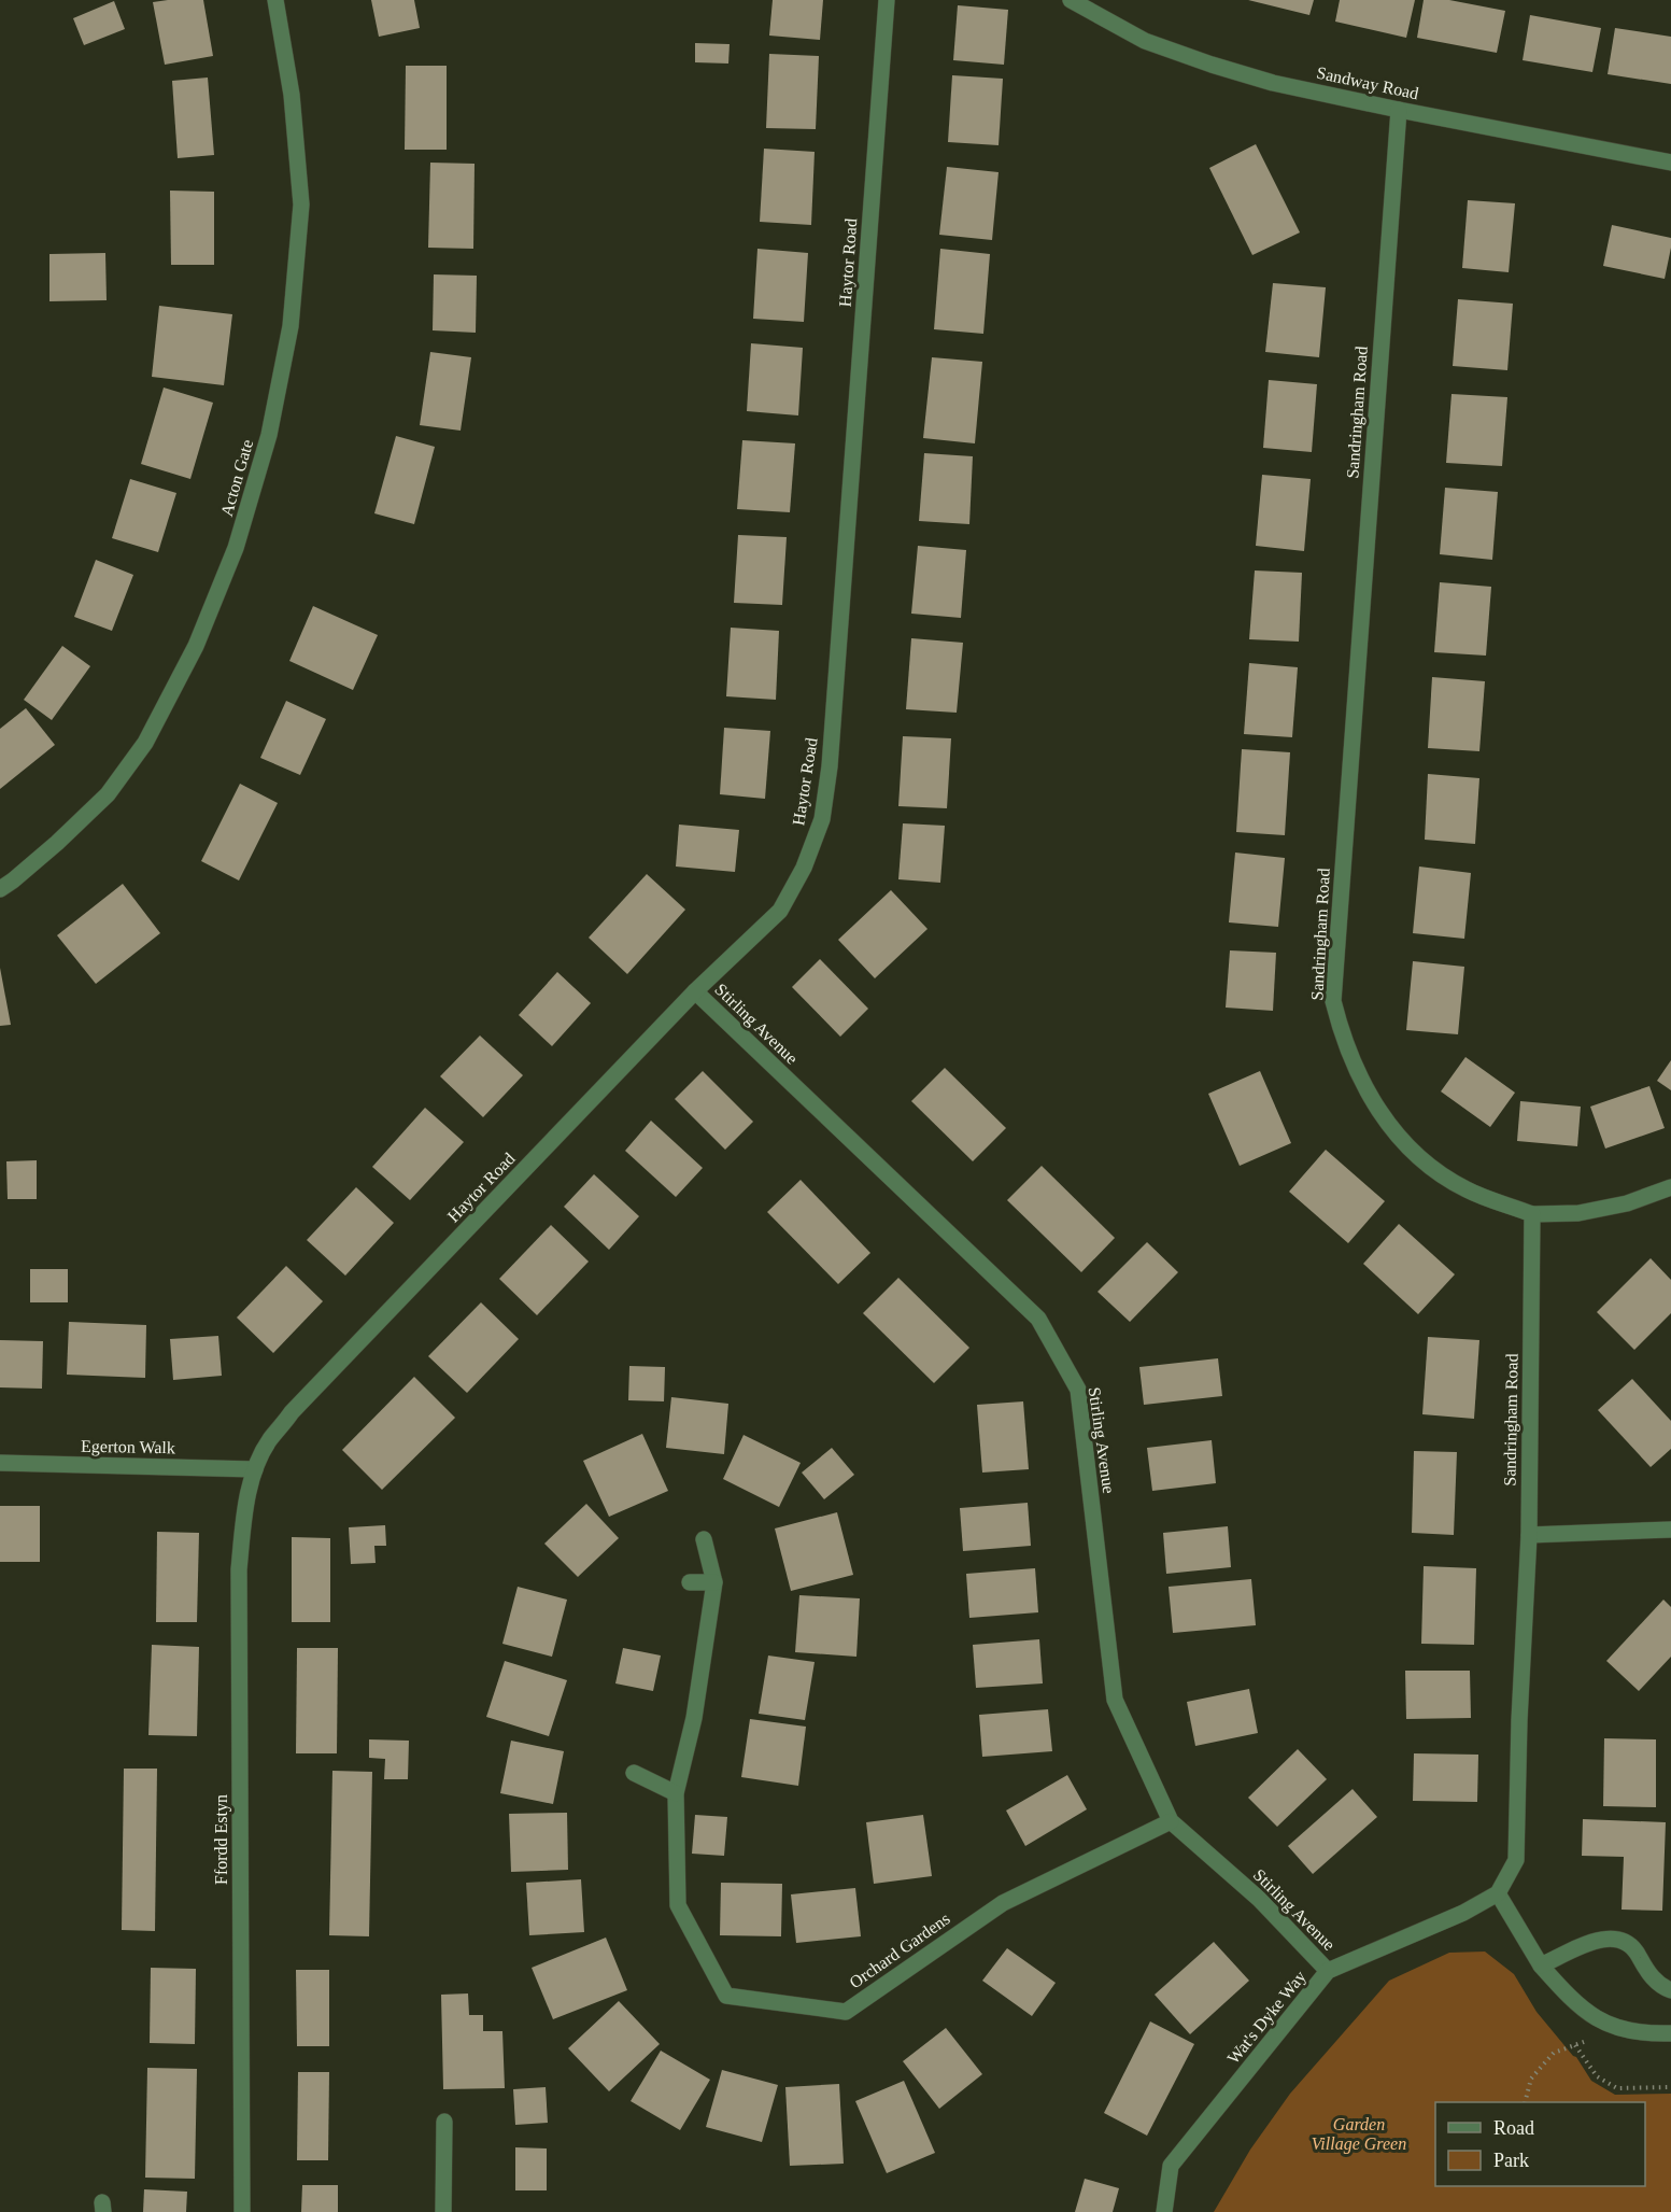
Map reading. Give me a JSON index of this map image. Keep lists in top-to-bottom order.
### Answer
{
  "streets": {
    "street": [
      "Sandway Road",
      "Haytor Road",
      "Sandringham Road",
      "Acton Gate",
      "Stirling Avenue",
      "Egerton Walk",
      "Ffordd Estyn",
      "Orchard Gardens",
      "Wat's Dyke Way"
    ]
  },
  "crossings": [
    ["Sandway Road", "Sandringham Road"],
    ["Haytor Road", "Stirling Avenue"],
    ["Haytor Road", "Egerton Walk"],
    ["Haytor Road", "Ffordd Estyn"],
    ["Sandringham Road", "Wat's Dyke Way"],
    ["Stirling Avenue", "Orchard Gardens"],
    ["Stirling Avenue", "Wat's Dyke Way"],
    ["Egerton Walk", "Ffordd Estyn"]
  ],
  "parks": ["Garden Village Green"],
  "legend": ["Road", "Park"]
}
